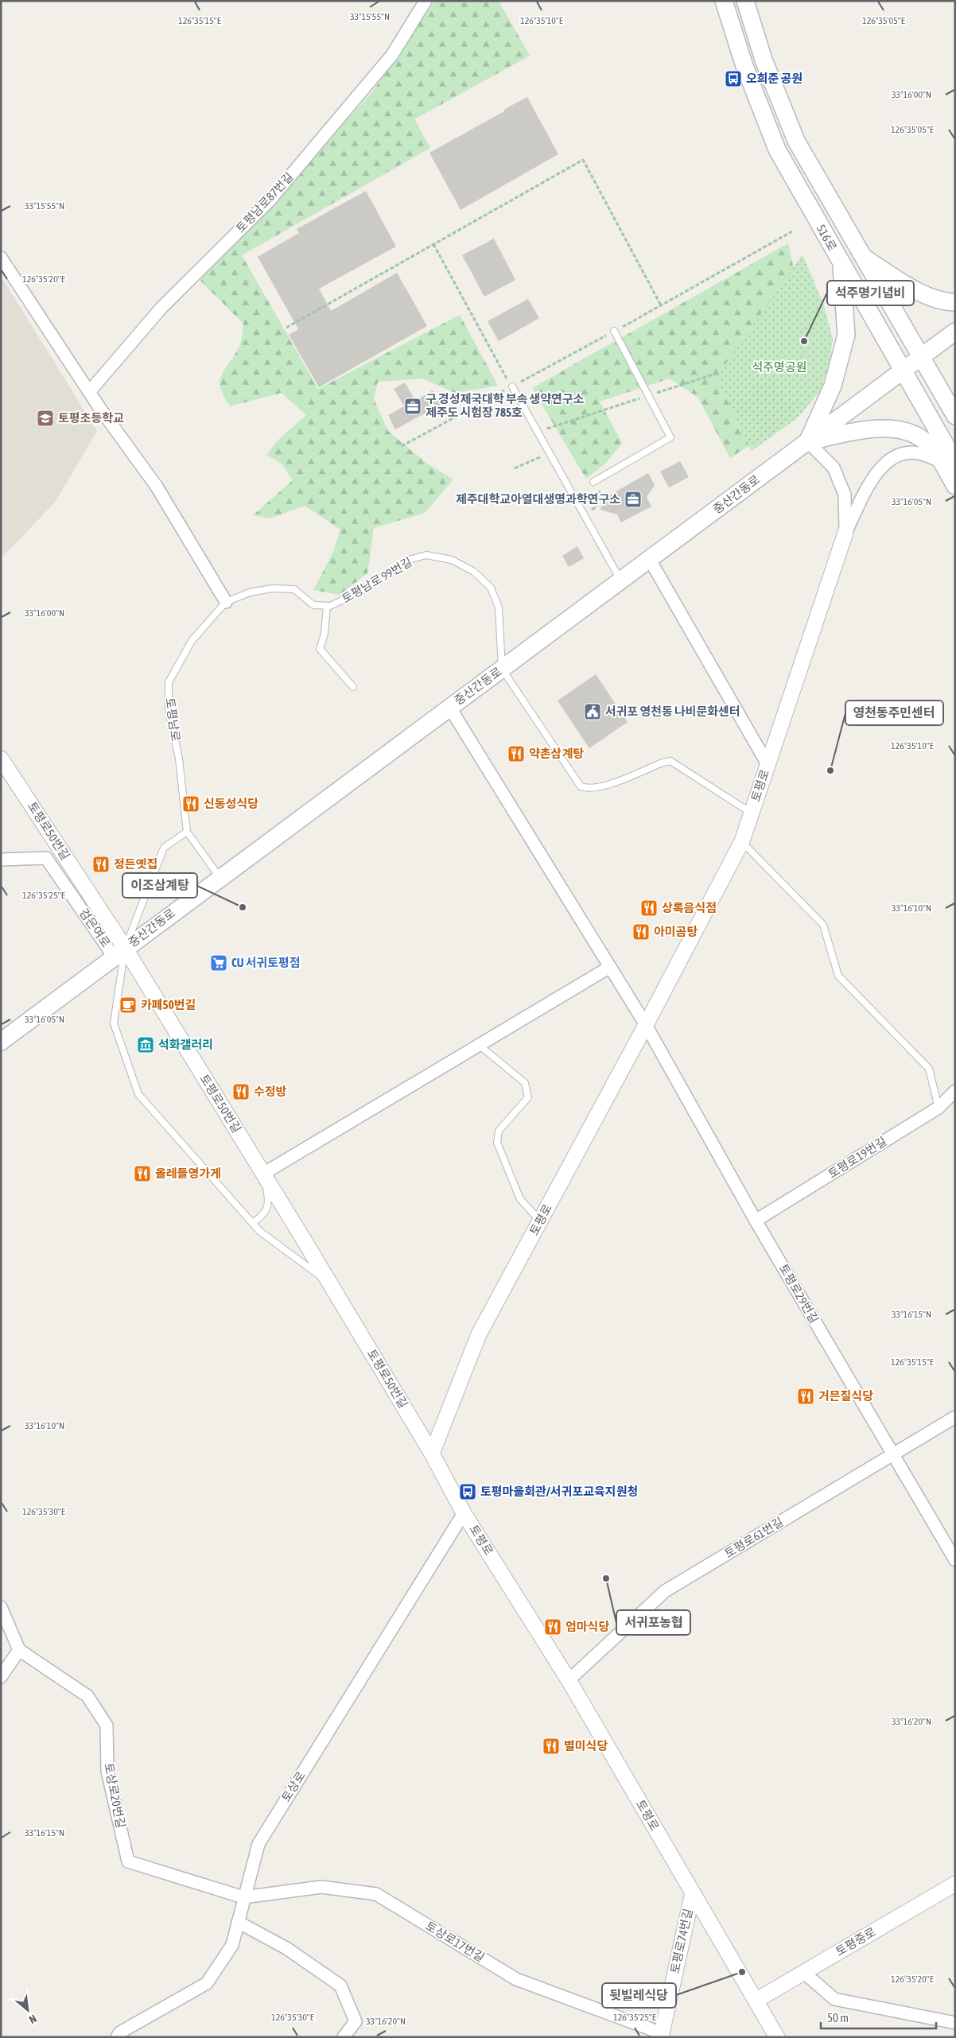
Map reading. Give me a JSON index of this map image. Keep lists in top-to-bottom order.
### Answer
{
  "streets": {
    "main road": ["516로", "중산간동로"],
    "street": [
      "토평남로87번길",
      "토평로",
      "토평로50번길",
      "검은여로",
      "토평로19번길",
      "토평로29번길",
      "토평로61번길",
      "토상로",
      "토상로20번길",
      "토평로74번길",
      "토상로17번길",
      "토평중로"
    ],
    "lane": ["토평남로 99번길", "토평남로"]
  },
  "crossings": [
    ["516로", "중산간동로"],
    ["중산간동로", "토평남로 99번길"],
    ["중산간동로", "토평남로"],
    ["중산간동로", "토평로50번길"],
    ["중산간동로", "검은여로"],
    ["토평남로 99번길", "토평남로"],
    ["토평로", "토평로50번길"],
    ["토평로", "토평로29번길"],
    ["토평로", "토평로61번길"],
    ["토평로", "토상로"],
    ["토평로", "토평로74번길"],
    ["토평로", "토평중로"],
    ["토평로50번길", "검은여로"],
    ["토평로19번길", "토평로29번길"],
    ["토평로29번길", "토평로61번길"],
    ["토상로", "토상로20번길"],
    ["토상로", "토상로17번길"],
    ["토상로20번길", "토상로17번길"],
    ["토평로74번길", "토상로17번길"]
  ],
  "parks": ["석주명공원"],
  "places": {
    "bus stop": ["오희준 공원", "토평마을회관/서귀포교육지원청"],
    "other": [
      "석주명기념비",
      "영천동주민센터",
      "이조삼계탕",
      "서귀포농협",
      "뒷빌레식당"
    ],
    "office": ["구 경성제국대학 부속 생약연구소 제주도 시험장 785호", "제주대학교아열대생명과학연구소"],
    "school or university": ["토평초등학교"],
    "public building": ["서귀포 영천동 나비문화센터"],
    "restaurant": [
      "약촌삼계탕",
      "신동성식당",
      "정든옛집",
      "상록음식점",
      "아미곰탕",
      "수정방",
      "올레들영가게",
      "거믄질식당",
      "엄마식당",
      "별미식당"
    ],
    "supermarket": ["CU 서귀토평점"],
    "cafe": ["카페50번길"],
    "museum": ["석화갤러리"]
  },
  "scale_bar": "50 m",
  "north": "bottom right",
  "coordinates": [
    "33°15'55\"N",
    "126°35'15\"E",
    "126°35'10\"E",
    "126°35'05\"E",
    "33°16'00\"N",
    "126°35'20\"E",
    "33°16'05\"N",
    "126°35'25\"E",
    "33°16'10\"N",
    "33°16'15\"N",
    "126°35'30\"E",
    "33°16'20\"N"
  ]
}
